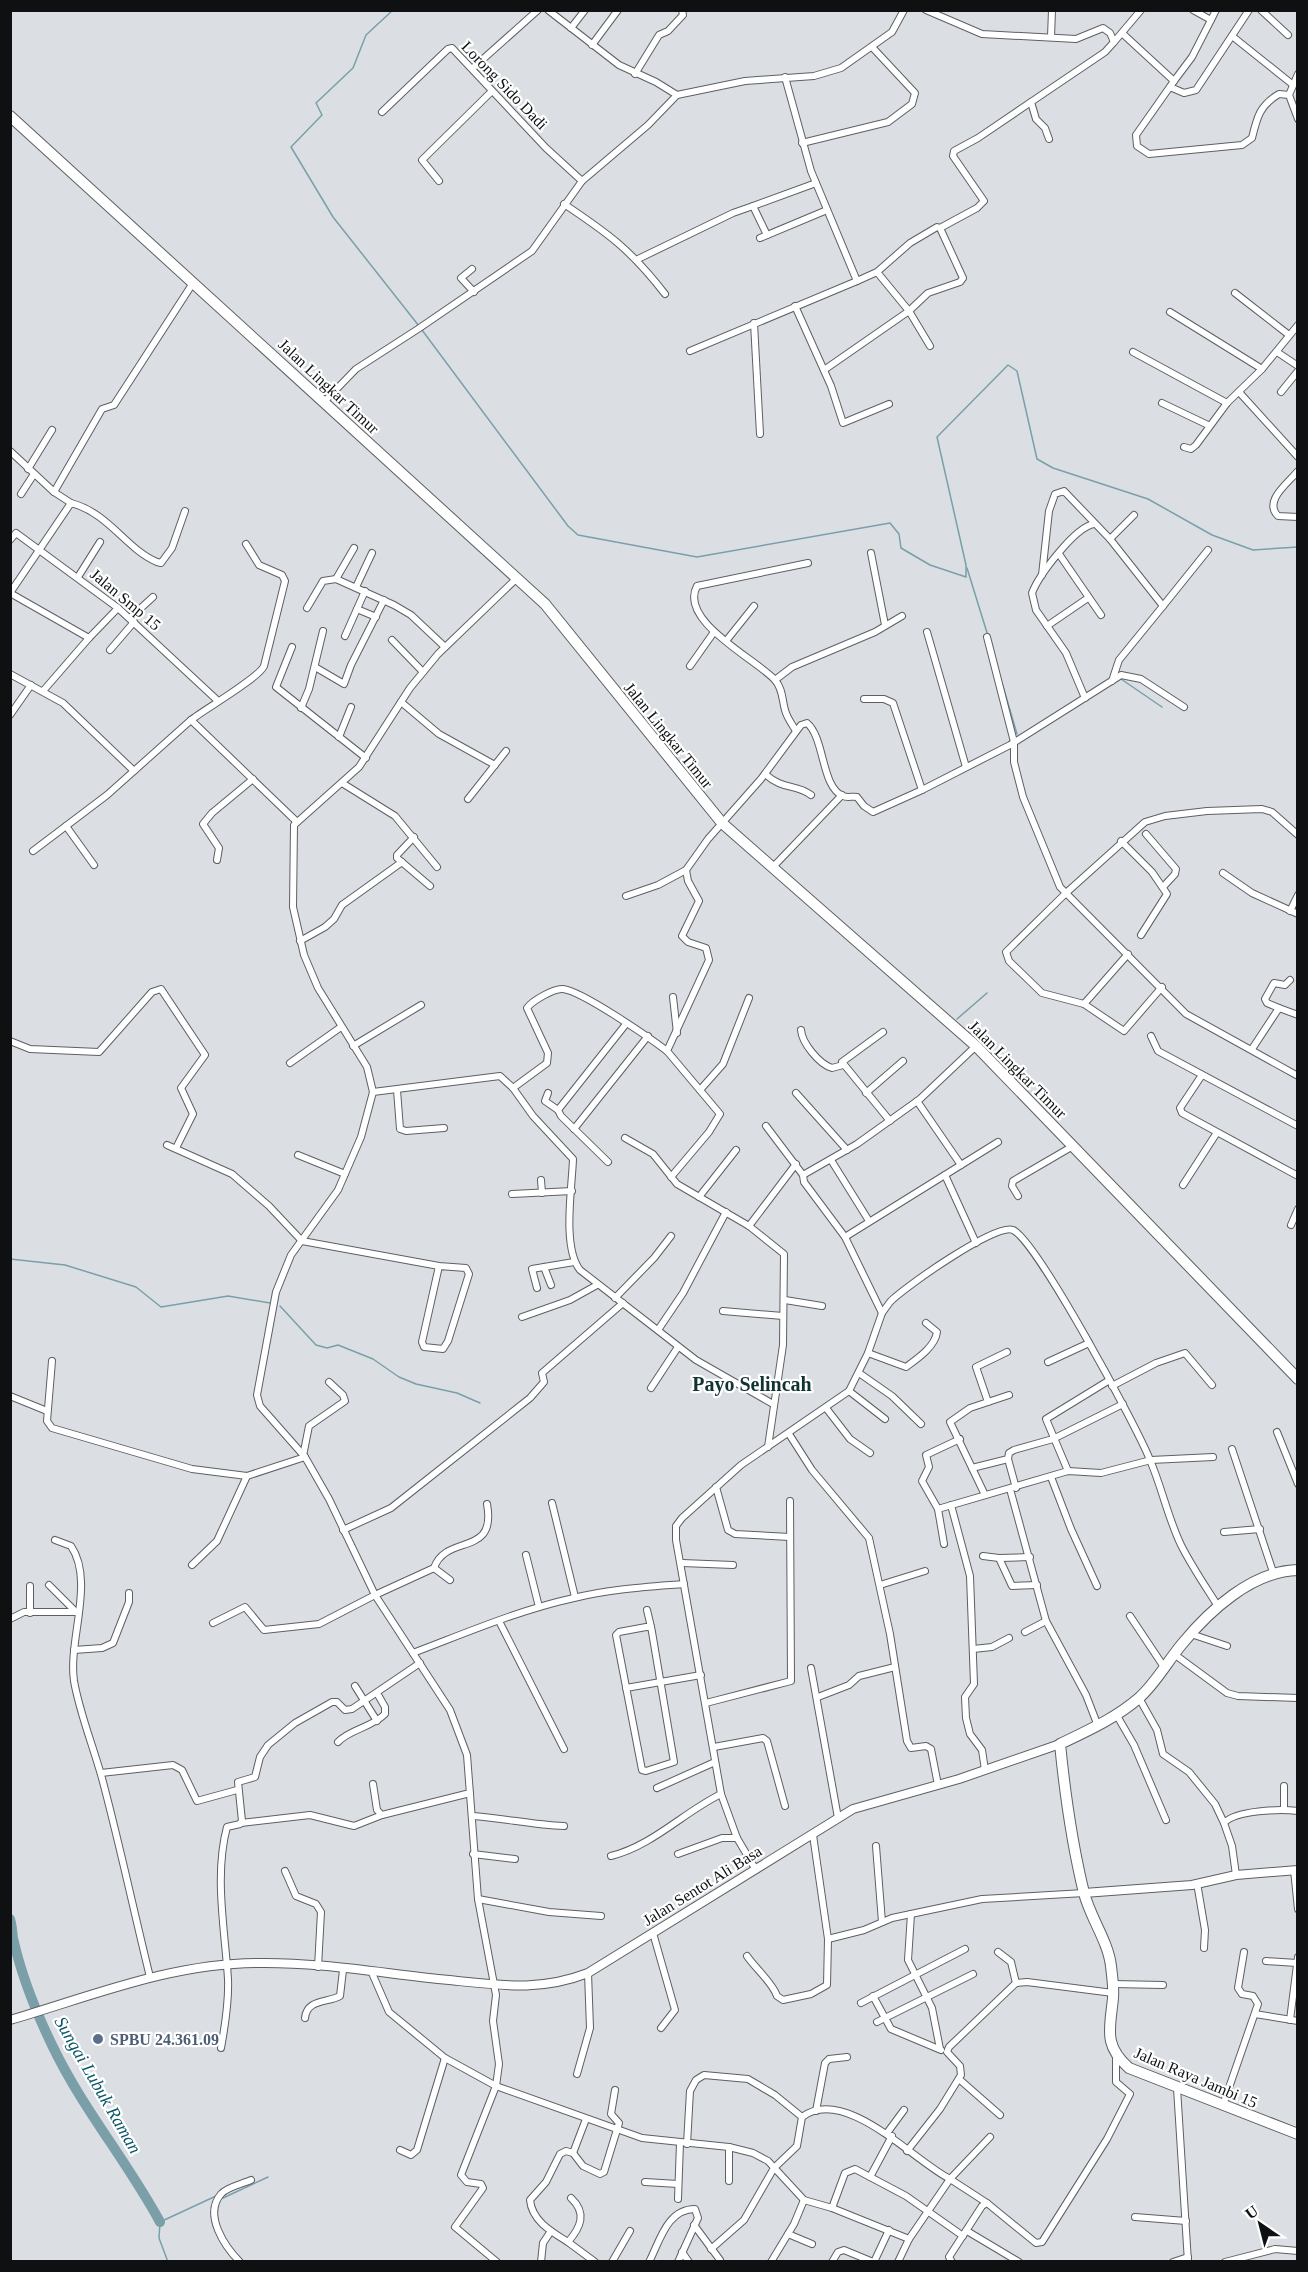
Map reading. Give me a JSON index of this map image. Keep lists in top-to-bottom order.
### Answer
{
  "streets": {
    "highway": ["Jalan Lingkar Timur", "Jalan Sentot Ali Basa", "Jalan Raya Jambi 15"],
    "street": ["Lorong Sido Dadi", "Jalan Smp 15"]
  },
  "crossings": [
    ["Jalan Sentot Ali Basa", "Jalan Raya Jambi 15"]
  ],
  "districts": ["Payo Selincah"],
  "water": ["Sungai Lubuk Raman"],
  "places": ["SPBU 24.361.09"],
  "north": "top left"
}
